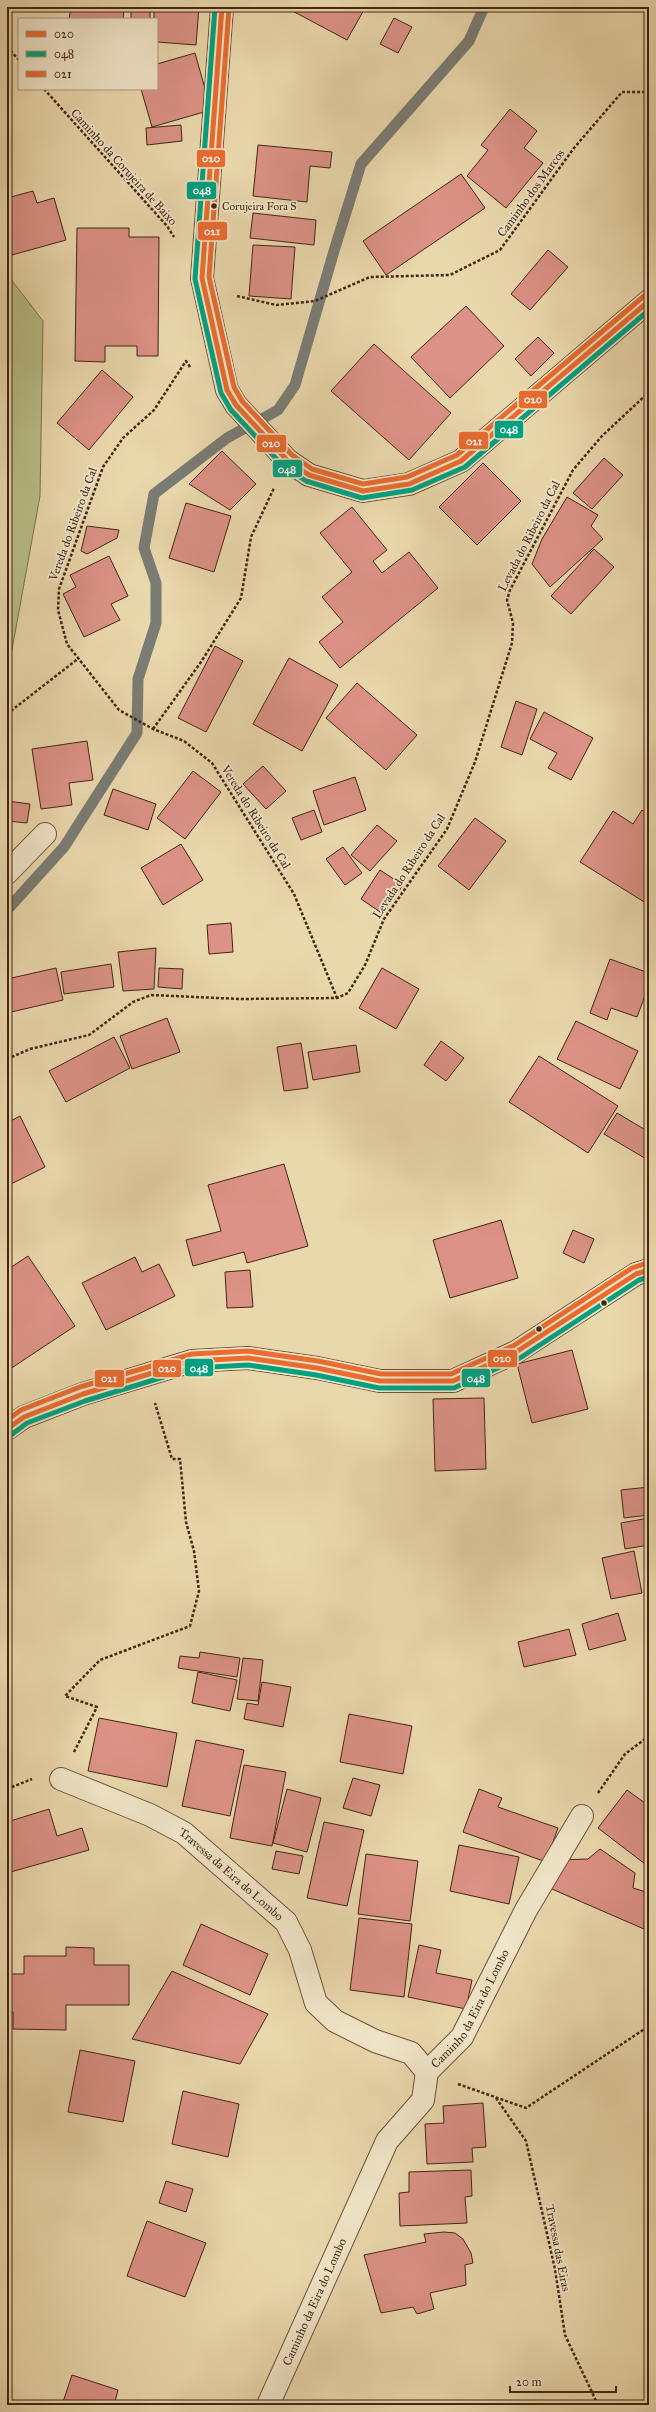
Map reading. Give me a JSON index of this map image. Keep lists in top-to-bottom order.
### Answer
{
  "streets": {
    "street": ["Travessa da Eira do Lombo", "Caminho da Eira do Lombo"],
    "path": [
      "Caminho da Corujeira de Baixo",
      "Caminho dos Marcos",
      "Vereda do Ribeiro da Cal",
      "Levada do Ribeiro da Cal",
      "Travessa das Eiras"
    ]
  },
  "crossings": [
    ["Vereda do Ribeiro da Cal", "Levada do Ribeiro da Cal"],
    ["Travessa da Eira do Lombo", "Caminho da Eira do Lombo"]
  ],
  "places": ["Corujeira Fora S"],
  "lines": ["transit line 020", "transit line 048", "transit line 021"],
  "legend": ["020", "048", "021"],
  "scale_bar": "20 m"
}
